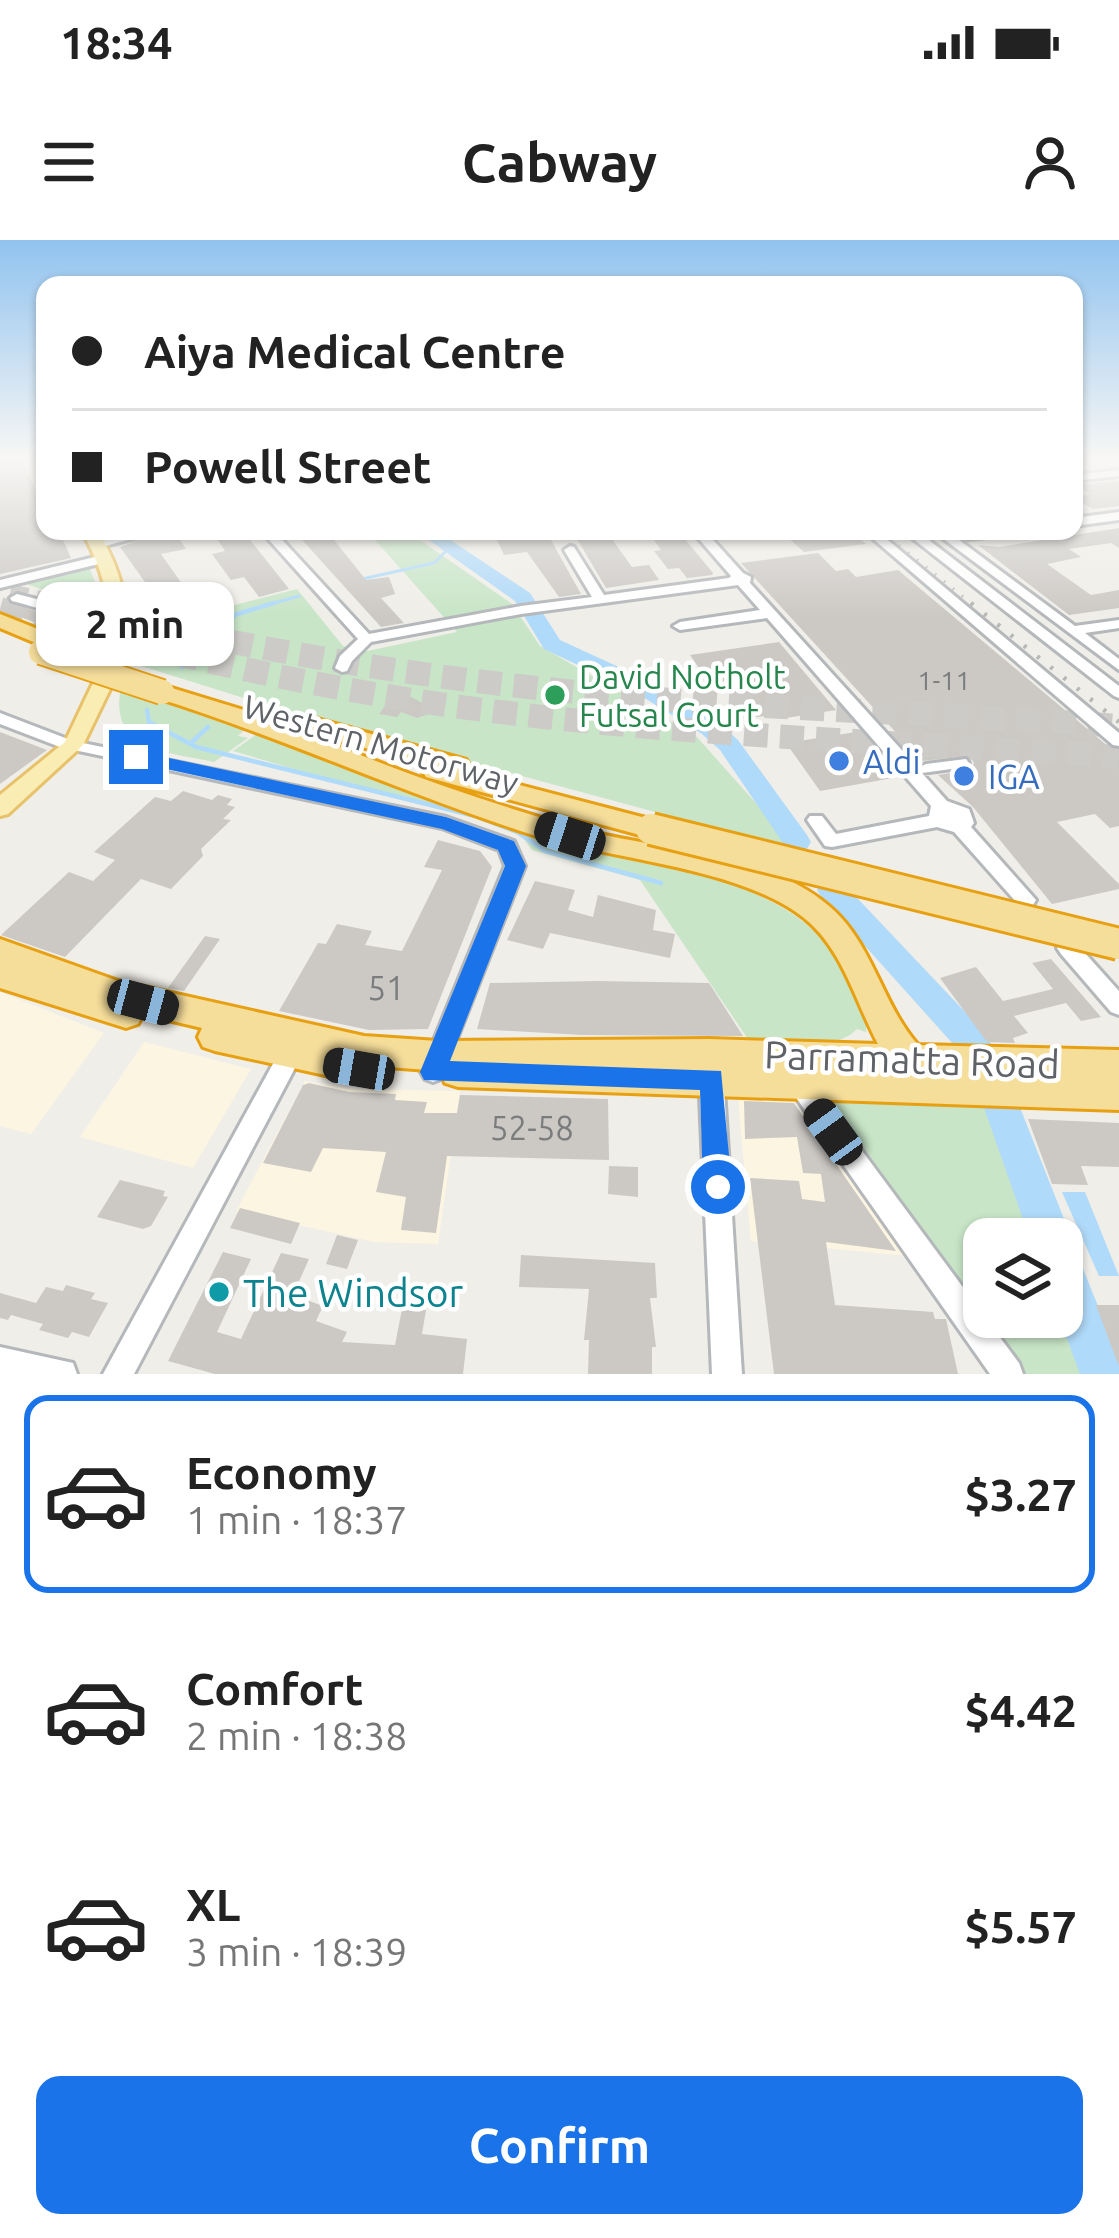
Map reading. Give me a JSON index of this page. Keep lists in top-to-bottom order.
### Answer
{
  "streets": {
    "highway": ["Western Motorway", "Parramatta Road"]
  },
  "places": [
    "David Notholt Futsal Court",
    "Aldi",
    "IGA",
    "The Windsor"
  ],
  "house_numbers": ["1-11", "51", "52-58"],
  "page": {
    "status": "18:34",
    "header": "Cabway",
    "banner": ["Aiya Medical Centre", "Powell Street"],
    "bubble": "2 min",
    "list": [
      {
        "name": "Economy",
        "note": "1 min · 18:37",
        "value": "$3.27"
      },
      {
        "name": "Comfort",
        "note": "2 min · 18:38",
        "value": "$4.42"
      },
      {
        "name": "XL",
        "note": "3 min · 18:39",
        "value": "$5.57"
      }
    ],
    "buttons": "Confirm"
  }
}
